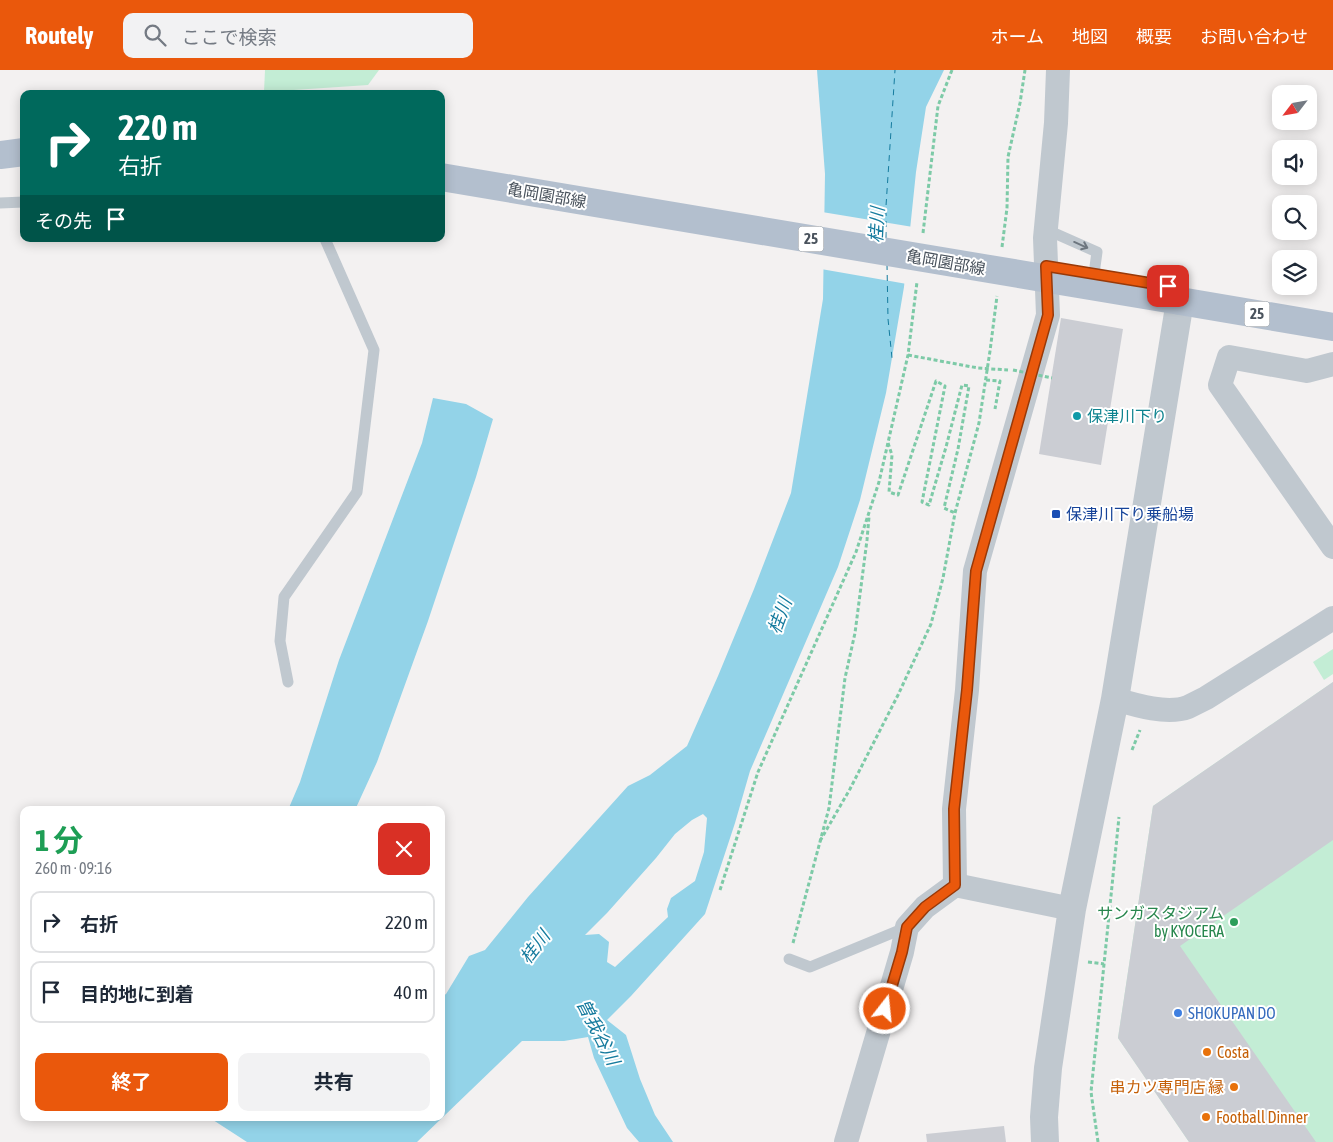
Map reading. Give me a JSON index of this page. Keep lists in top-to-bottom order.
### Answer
{
  "streets": {
    "main road": ["亀岡園部線", "25"]
  },
  "water": ["桂川", "曽我谷川"],
  "places": {
    "other": [
      "保津川下り",
      "サンガスタジアム by KYOCERA",
      "SHOKUPAN DO",
      "Costa",
      "串カツ専門店 縁",
      "Football Dinner"
    ],
    "transit": ["保津川下り乗船場"]
  },
  "north": "bottom left",
  "page": {
    "header": "Routely",
    "search": "ここで検索",
    "nav": [
      "ホーム",
      "地図",
      "概要",
      "お問い合わせ"
    ],
    "turn": ["220 m", "右折"],
    "then": "その先",
    "heading": ["1 分", "260 m · 09:16"],
    "list": [
      {
        "name": "右折",
        "value": "220 m"
      },
      {
        "name": "目的地に到着",
        "value": "40 m"
      }
    ],
    "buttons": ["終了", "共有"]
  }
}
